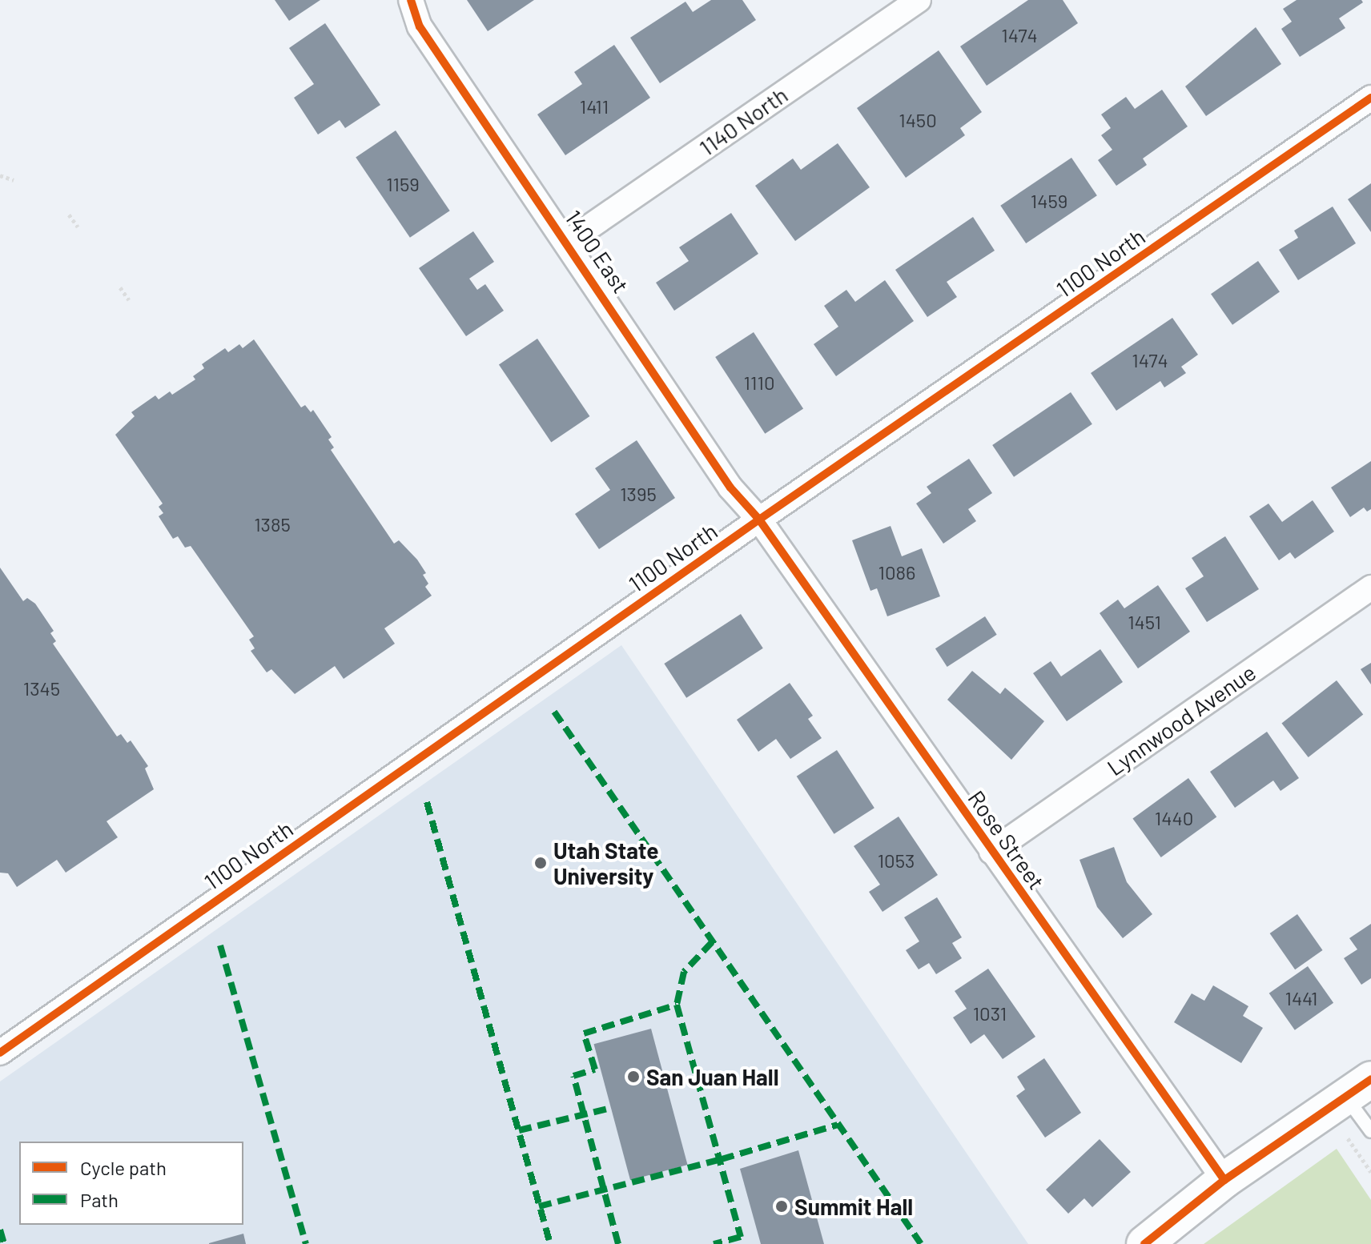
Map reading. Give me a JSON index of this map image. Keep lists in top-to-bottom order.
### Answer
{
  "streets": {
    "street": [
      "1140 North",
      "1400 East",
      "1100 North",
      "Lynnwood Avenue",
      "Rose Street"
    ]
  },
  "crossings": [
    ["1140 North", "1400 East"],
    ["1400 East", "1100 North"],
    ["1400 East", "Rose Street"],
    ["1100 North", "Rose Street"],
    ["Lynnwood Avenue", "Rose Street"]
  ],
  "places": ["Utah State University", "San Juan Hall", "Summit Hall"],
  "house_numbers": [
    "1474",
    "1411",
    "1450",
    "1159",
    "1459",
    "1474",
    "1110",
    "1395",
    "1385",
    "1086",
    "1451",
    "1345",
    "1440",
    "1053",
    "1441",
    "1031"
  ],
  "legend": ["Cycle path", "Path"]
}
